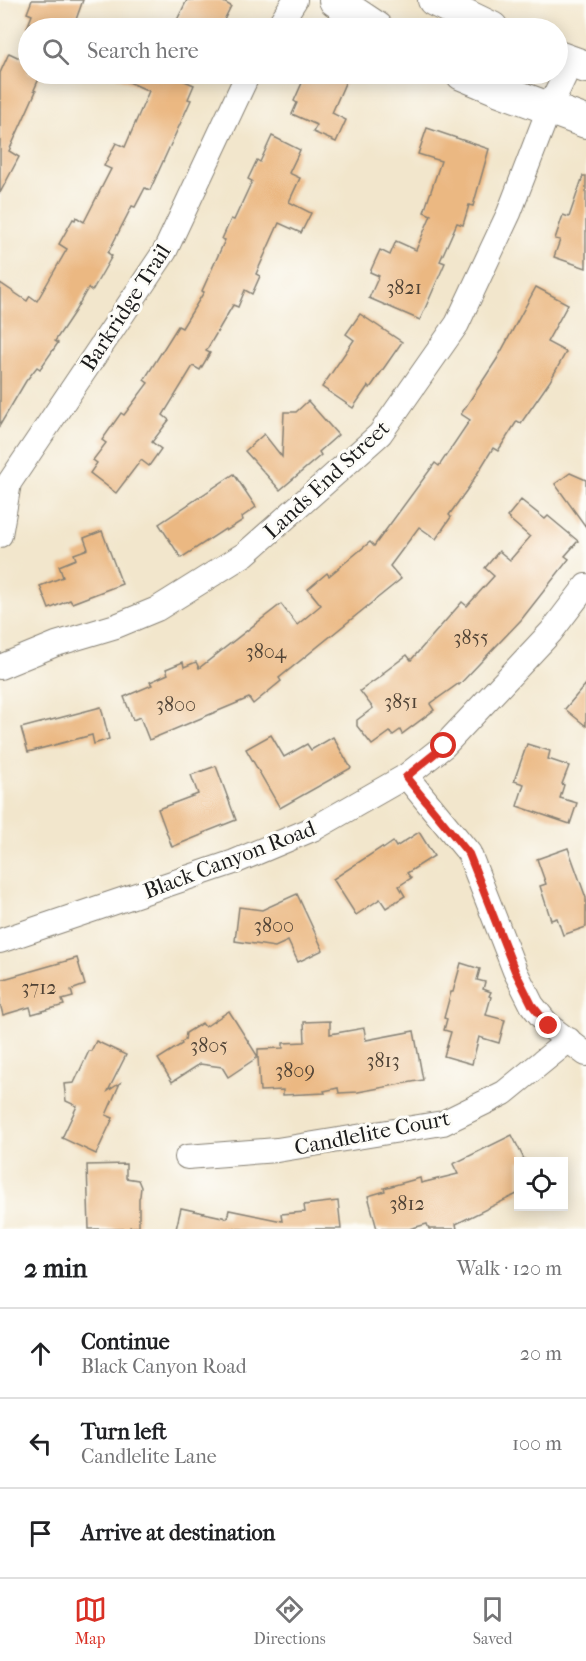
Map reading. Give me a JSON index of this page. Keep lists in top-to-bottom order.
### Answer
{
  "streets": {
    "street": [
      "Barkridge Trail",
      "Lands End Street",
      "Black Canyon Road",
      "Candlelite Court"
    ]
  },
  "house_numbers": [
    "3821",
    "3855",
    "3804",
    "3851",
    "3800",
    "3800",
    "3712",
    "3805",
    "3813",
    "3809",
    "3812"
  ],
  "page": {
    "search": "Search here",
    "heading": ["2 min", "Walk · 120 m"],
    "list": [
      ["Continue", "Black Canyon Road", "20 m"],
      ["Turn left", "Candlelite Lane", "100 m"],
      "Arrive at destination"
    ],
    "nav": ["Map", "Directions", "Saved"]
  }
}
